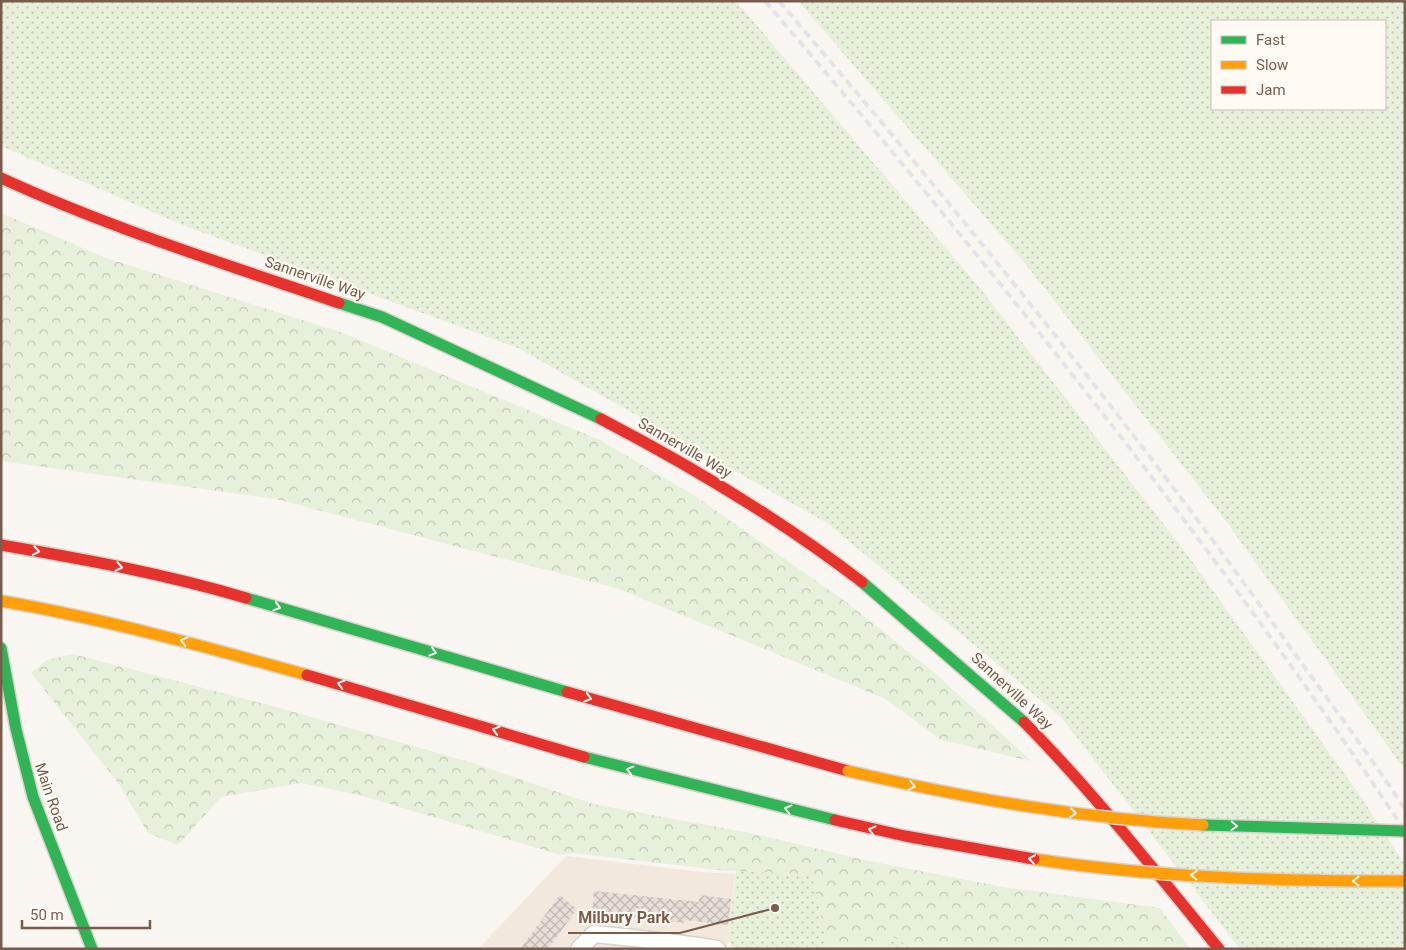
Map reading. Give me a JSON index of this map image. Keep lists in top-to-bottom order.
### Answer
{
  "streets": {
    "main road": ["Sannerville Way", "Main Road"]
  },
  "places": ["Milbury Park"],
  "legend": ["Fast", "Slow", "Jam"],
  "scale_bar": "50 m"
}
